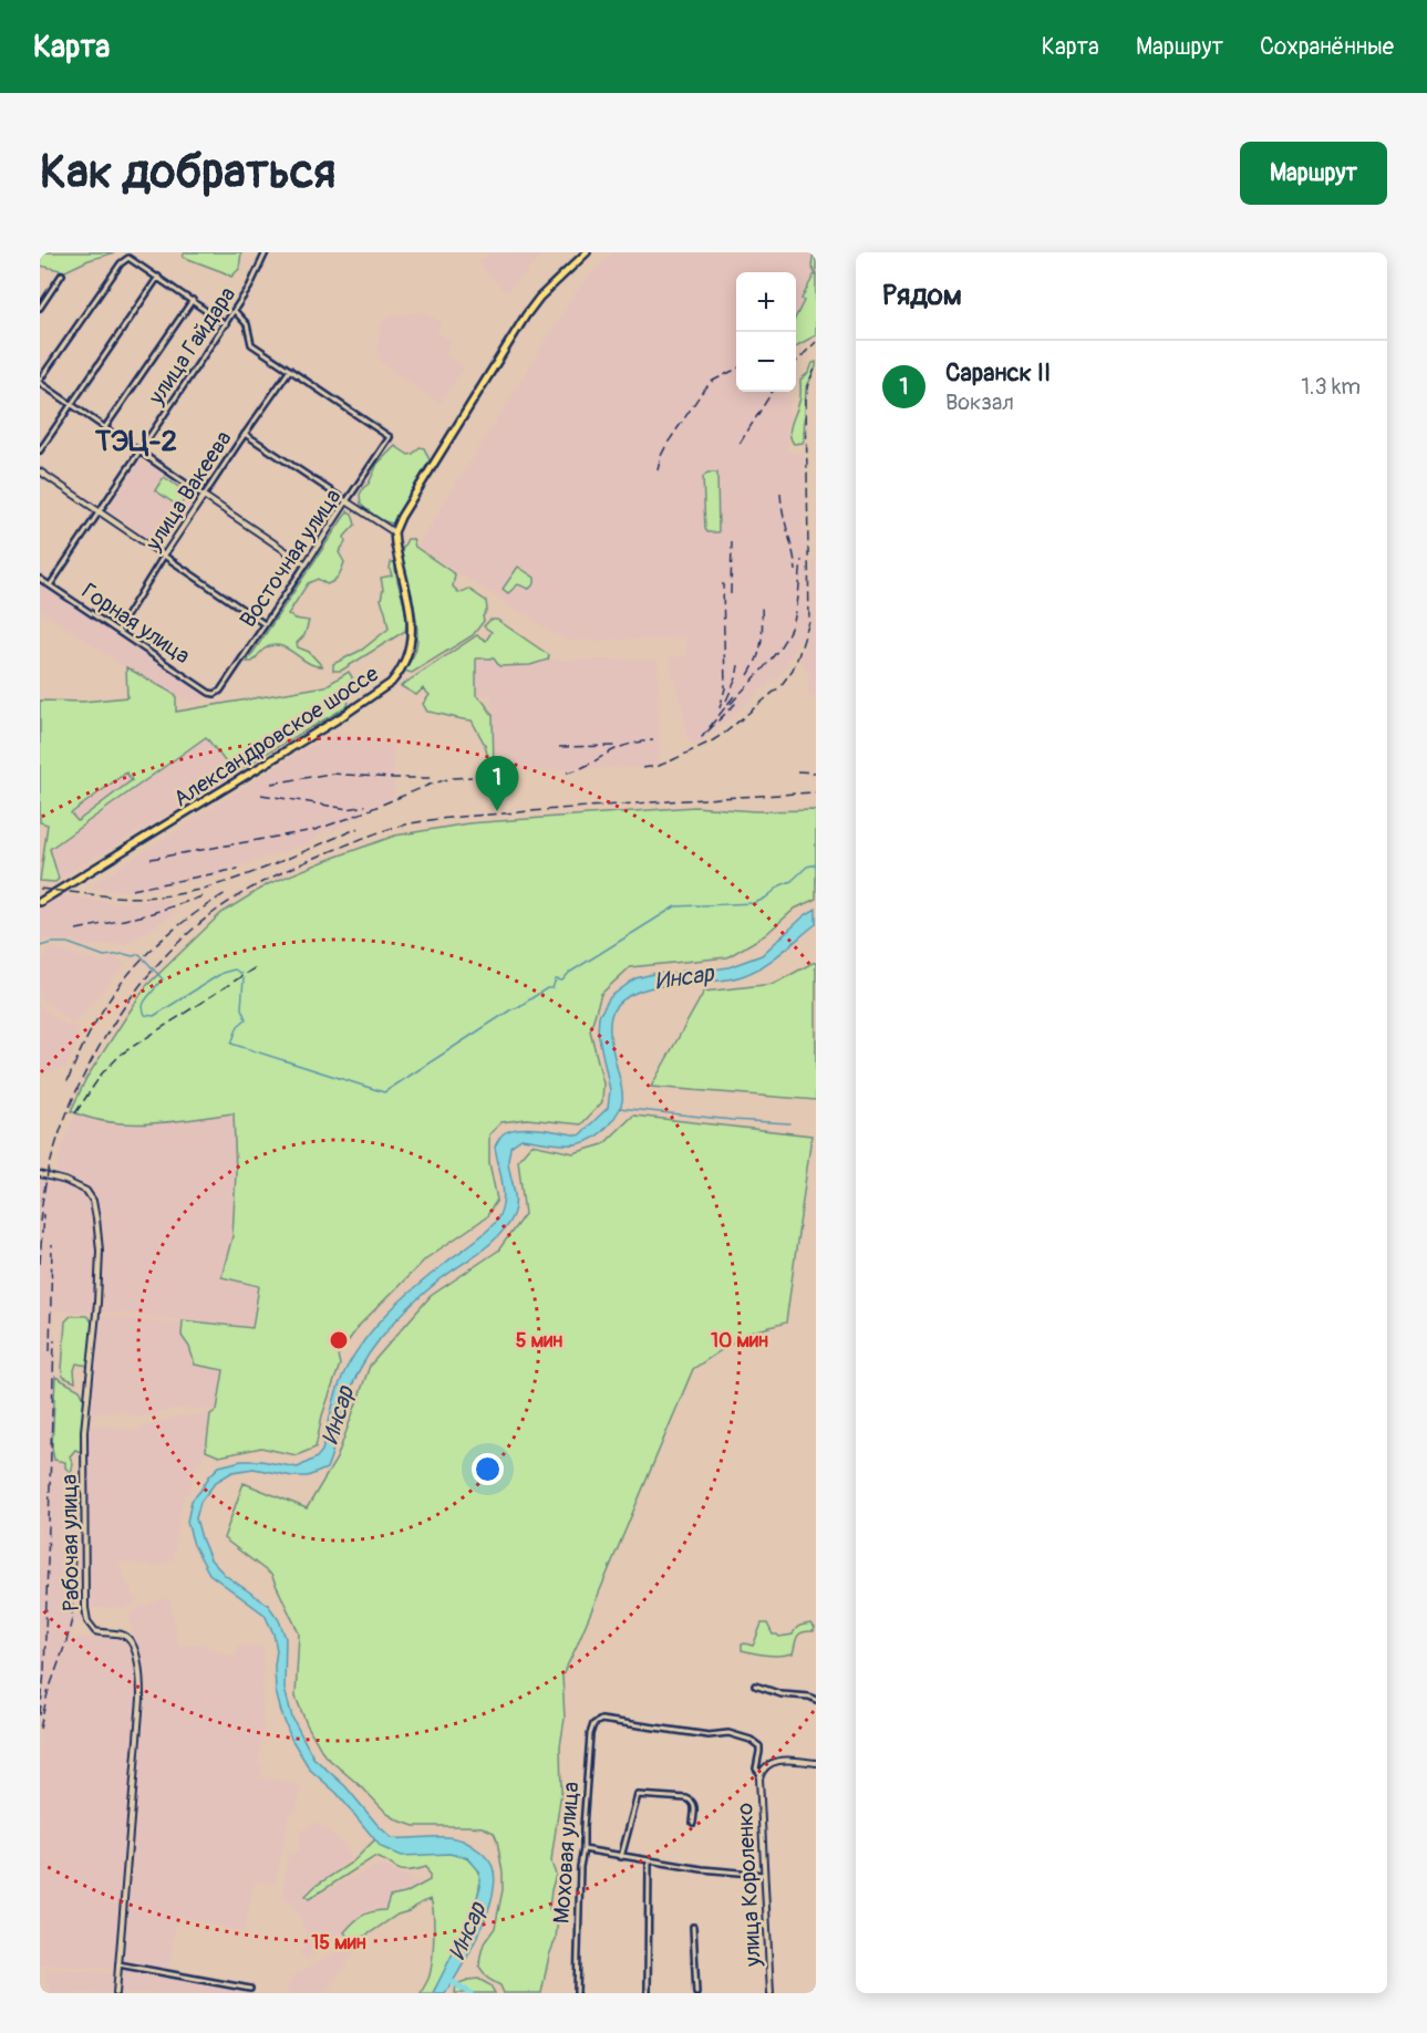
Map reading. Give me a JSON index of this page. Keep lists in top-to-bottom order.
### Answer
{
  "streets": {
    "main road": ["Александровское шоссе"],
    "street": [
      "улица Гайдара",
      "улица Вакеева",
      "Восточная улица",
      "Горная улица",
      "Рабочая улица",
      "Моховая улица",
      "улица Короленко"
    ]
  },
  "crossings": [
    ["улица Гайдара", "Горная улица"],
    ["улица Вакеева", "Восточная улица"],
    ["улица Вакеева", "Горная улица"],
    ["Восточная улица", "Горная улица"],
    ["Моховая улица", "улица Короленко"]
  ],
  "districts": ["ТЭЦ-2"],
  "water": ["Инсар"],
  "page": {
    "header": "Карта",
    "nav": ["Карта", "Маршрут", "Сохранённые"],
    "buttons": "Маршрут",
    "title": "Как добраться",
    "heading": "Рядом",
    "map_buttons": ["+", "−"],
    "list": [
      {
        "mark": "1",
        "name": "Саранск II",
        "note": "Вокзал",
        "value": "1.3 km"
      }
    ],
    "pins": "1"
  },
  "rings": ["5 мин", "10 мин", "15 мин"]
}
